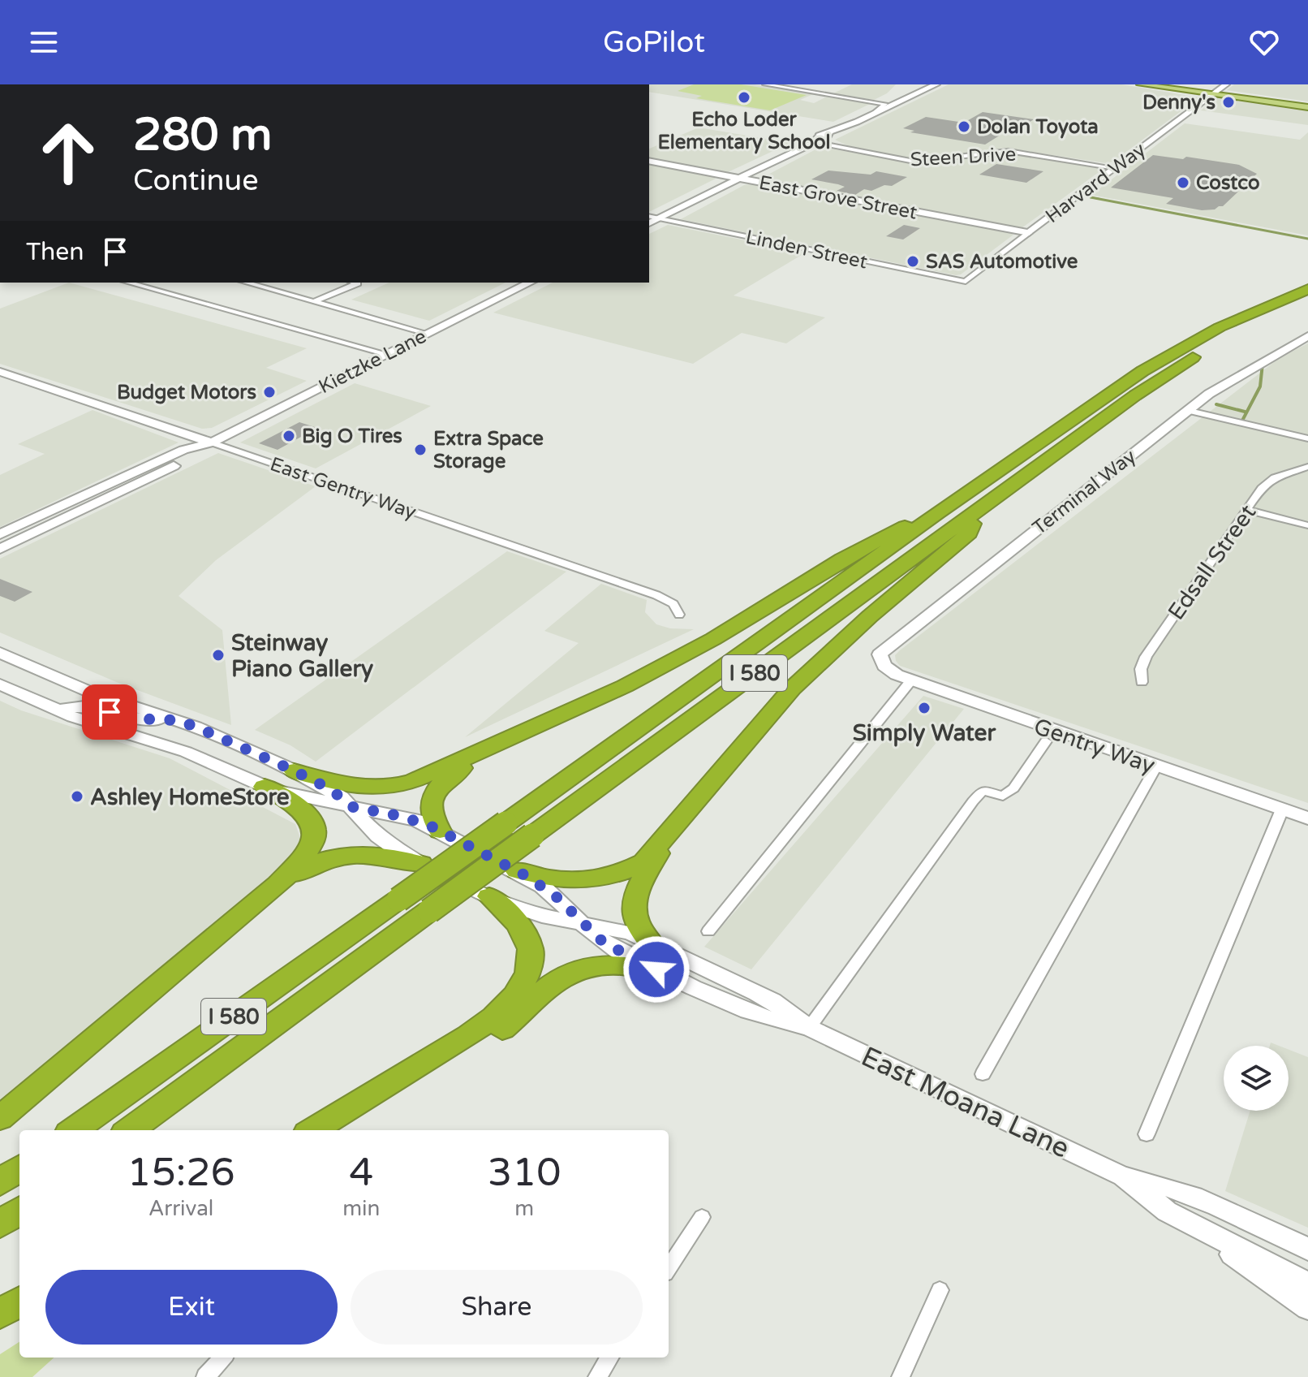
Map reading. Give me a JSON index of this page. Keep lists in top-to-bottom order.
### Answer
{
  "streets": {
    "highway": ["I 580"],
    "main road": [
      "Harvard Way",
      "East Grove Street",
      "Kietzke Lane",
      "East Gentry Way",
      "Terminal Way",
      "Gentry Way",
      "East Moana Lane"
    ],
    "street": ["Steen Drive", "Linden Street", "Edsall Street"]
  },
  "crossings": [
    ["Steen Drive", "Harvard Way"],
    ["Harvard Way", "East Grove Street"],
    ["Harvard Way", "Linden Street"],
    ["Kietzke Lane", "East Gentry Way"],
    ["Terminal Way", "Gentry Way"]
  ],
  "places": [
    "Echo Loder Elementary School",
    "Denny's",
    "Dolan Toyota",
    "Costco",
    "SAS Automotive",
    "Budget Motors",
    "Big O Tires",
    "Extra Space Storage",
    "Steinway Piano Gallery",
    "Simply Water",
    "Ashley HomeStore"
  ],
  "page": {
    "header": "GoPilot",
    "turn": ["280 m", "Continue"],
    "then": "Then",
    "eta": [
      "15:26",
      "Arrival",
      "4",
      "min",
      "310",
      "m"
    ],
    "buttons": ["Exit", "Share"]
  }
}
